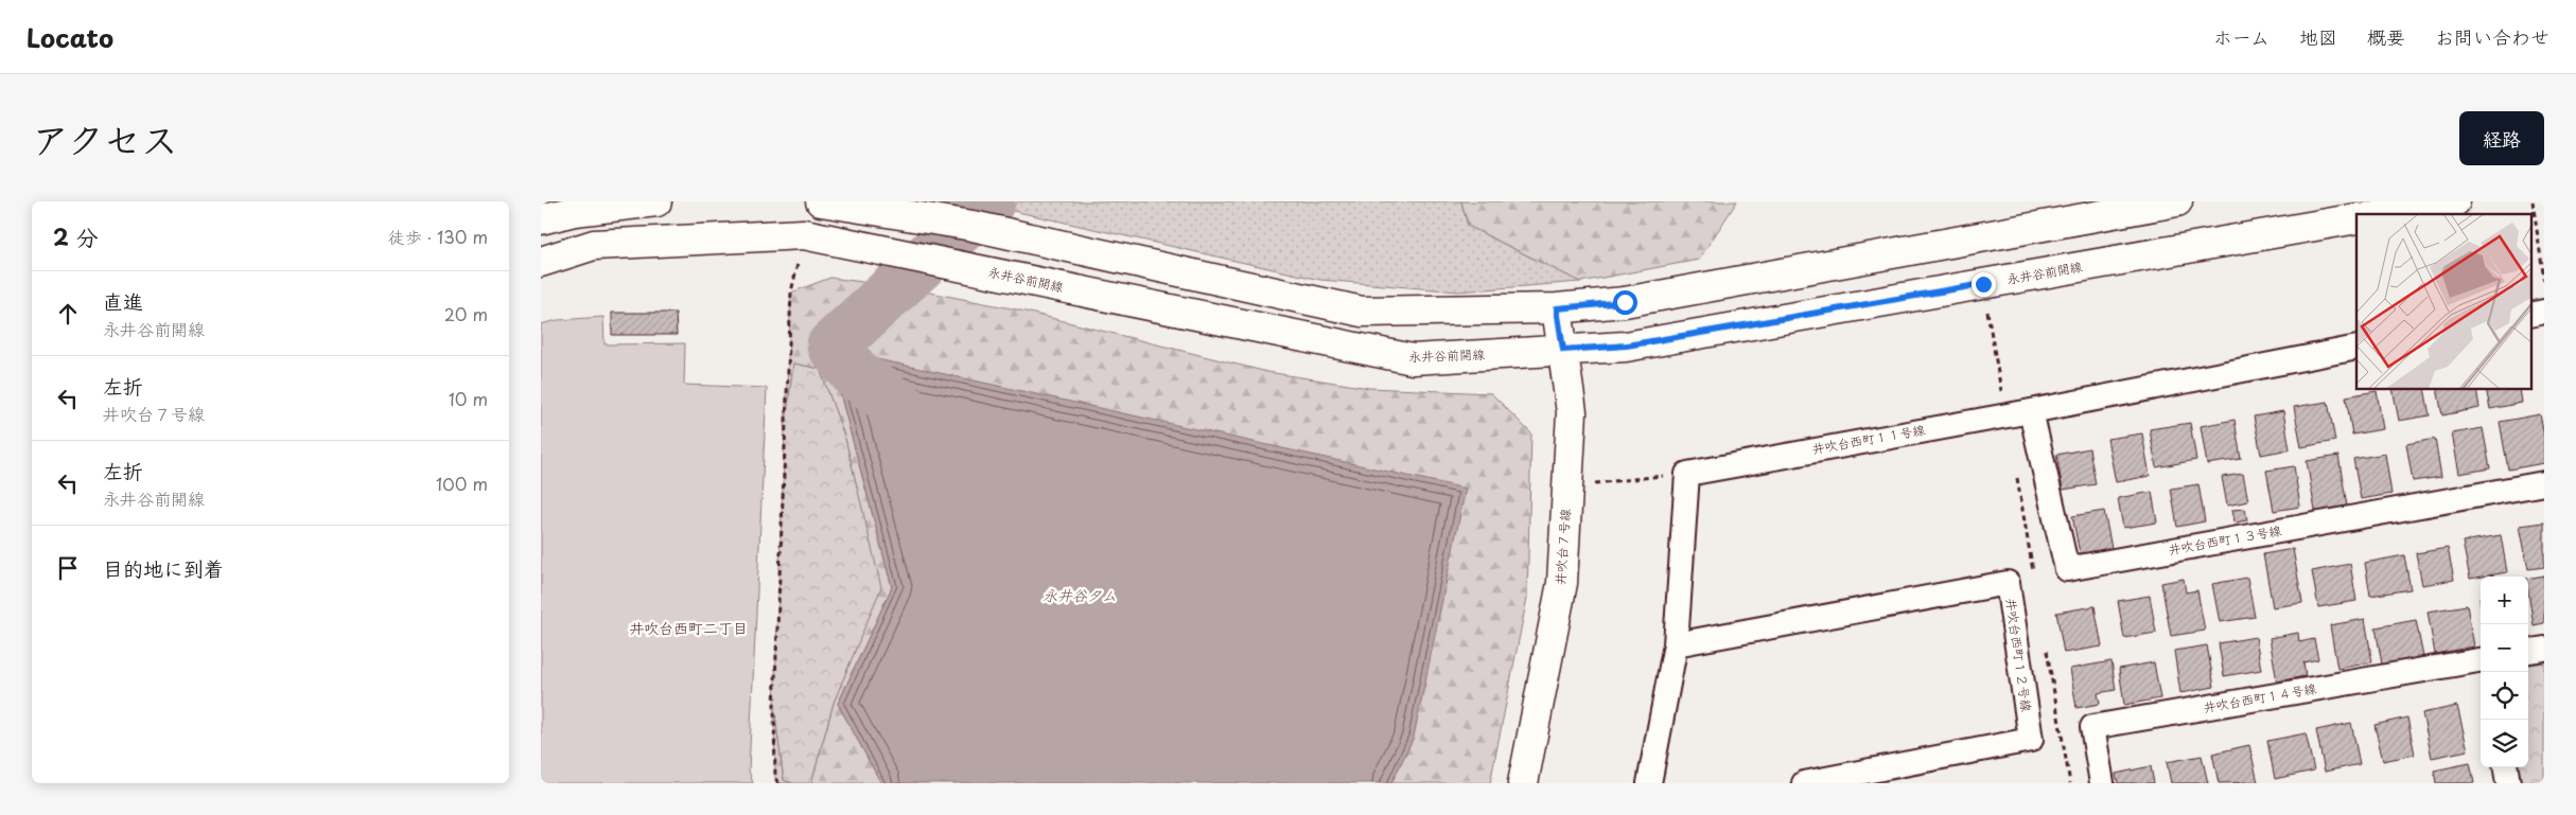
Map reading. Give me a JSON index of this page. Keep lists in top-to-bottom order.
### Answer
{
  "streets": {
    "street": [
      "永井谷前開線",
      "井吹台西町１１号線",
      "井吹台西町１３号線",
      "井吹台７号線",
      "井吹台西町１２号線",
      "井吹台西町１４号線"
    ]
  },
  "crossings": [
    ["永井谷前開線", "井吹台７号線"],
    ["井吹台西町１１号線", "井吹台西町１３号線"]
  ],
  "districts": ["井吹台西町二丁目"],
  "water": ["永井谷タム"],
  "page": {
    "header": "Locato",
    "nav": [
      "ホーム",
      "地図",
      "概要",
      "お問い合わせ"
    ],
    "title": "アクセス",
    "buttons": "経路",
    "heading": ["2 分", "徒歩 · 130 m"],
    "list": [
      ["直進", "永井谷前開線", "20 m"],
      ["左折", "井吹台７号線", "10 m"],
      ["左折", "永井谷前開線", "100 m"],
      "目的地に到着"
    ],
    "map_buttons": ["+", "−"]
  }
}
